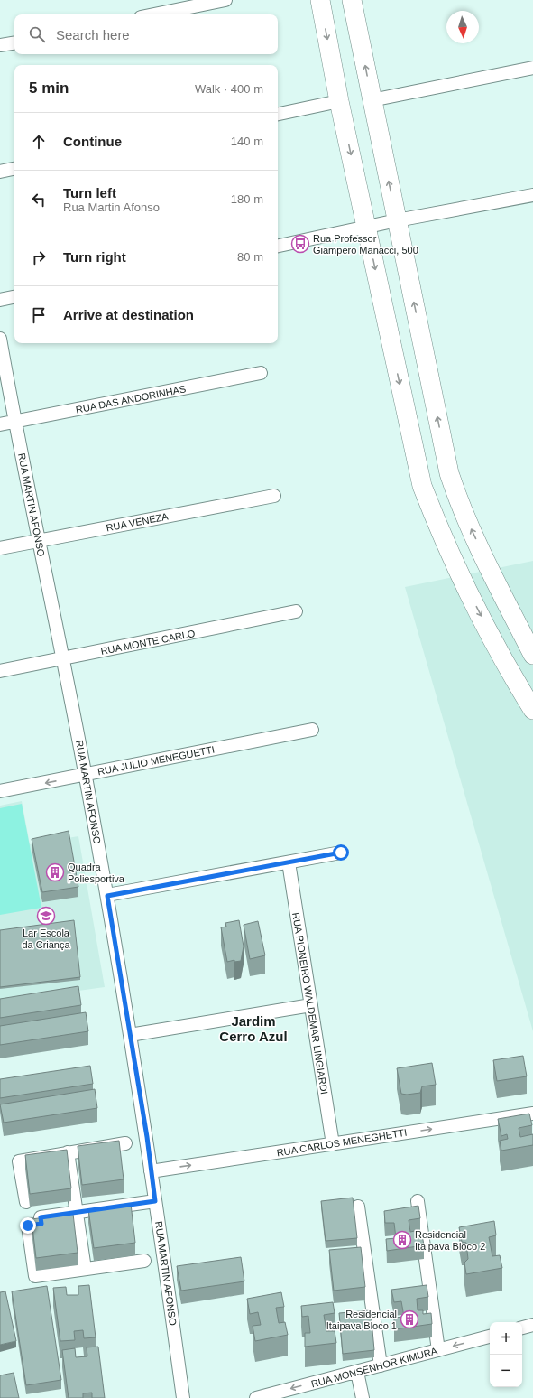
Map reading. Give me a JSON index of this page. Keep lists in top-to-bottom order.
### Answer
{
  "streets": {
    "street": [
      "RUA DAS ANDORINHAS",
      "RUA MARTIN AFONSO",
      "RUA VENEZA",
      "RUA MONTE CARLO",
      "RUA JULIO MENEGUETTI",
      "RUA PIONEIRO WALDEMAR LINGIARDI",
      "RUA CARLOS MENEGHETTI",
      "RUA MONSENHOR KIMURA"
    ]
  },
  "crossings": [
    ["RUA DAS ANDORINHAS", "RUA MARTIN AFONSO"],
    ["RUA MARTIN AFONSO", "RUA VENEZA"],
    ["RUA MARTIN AFONSO", "RUA MONTE CARLO"],
    ["RUA MARTIN AFONSO", "RUA JULIO MENEGUETTI"],
    ["RUA MARTIN AFONSO", "RUA CARLOS MENEGHETTI"],
    ["RUA PIONEIRO WALDEMAR LINGIARDI", "RUA CARLOS MENEGHETTI"]
  ],
  "one_way": ["RUA CARLOS MENEGHETTI", "RUA MONSENHOR KIMURA"],
  "districts": ["Jardim Cerro Azul"],
  "places": {
    "bus stop": ["Rua Professor Giampero Manacci, 500"],
    "building": ["Quadra Poliesportiva", "Residencial Itaipava Bloco 2", "Residencial Itaipava Bloco 1"],
    "school or university": ["Lar Escola da Criança"]
  },
  "north": "bottom",
  "page": {
    "search": "Search here",
    "heading": ["5 min", "Walk · 400 m"],
    "list": [
      ["Continue", "140 m"],
      ["Turn left", "Rua Martin Afonso", "180 m"],
      ["Turn right", "80 m"],
      "Arrive at destination"
    ],
    "map_buttons": ["+", "−"]
  }
}
